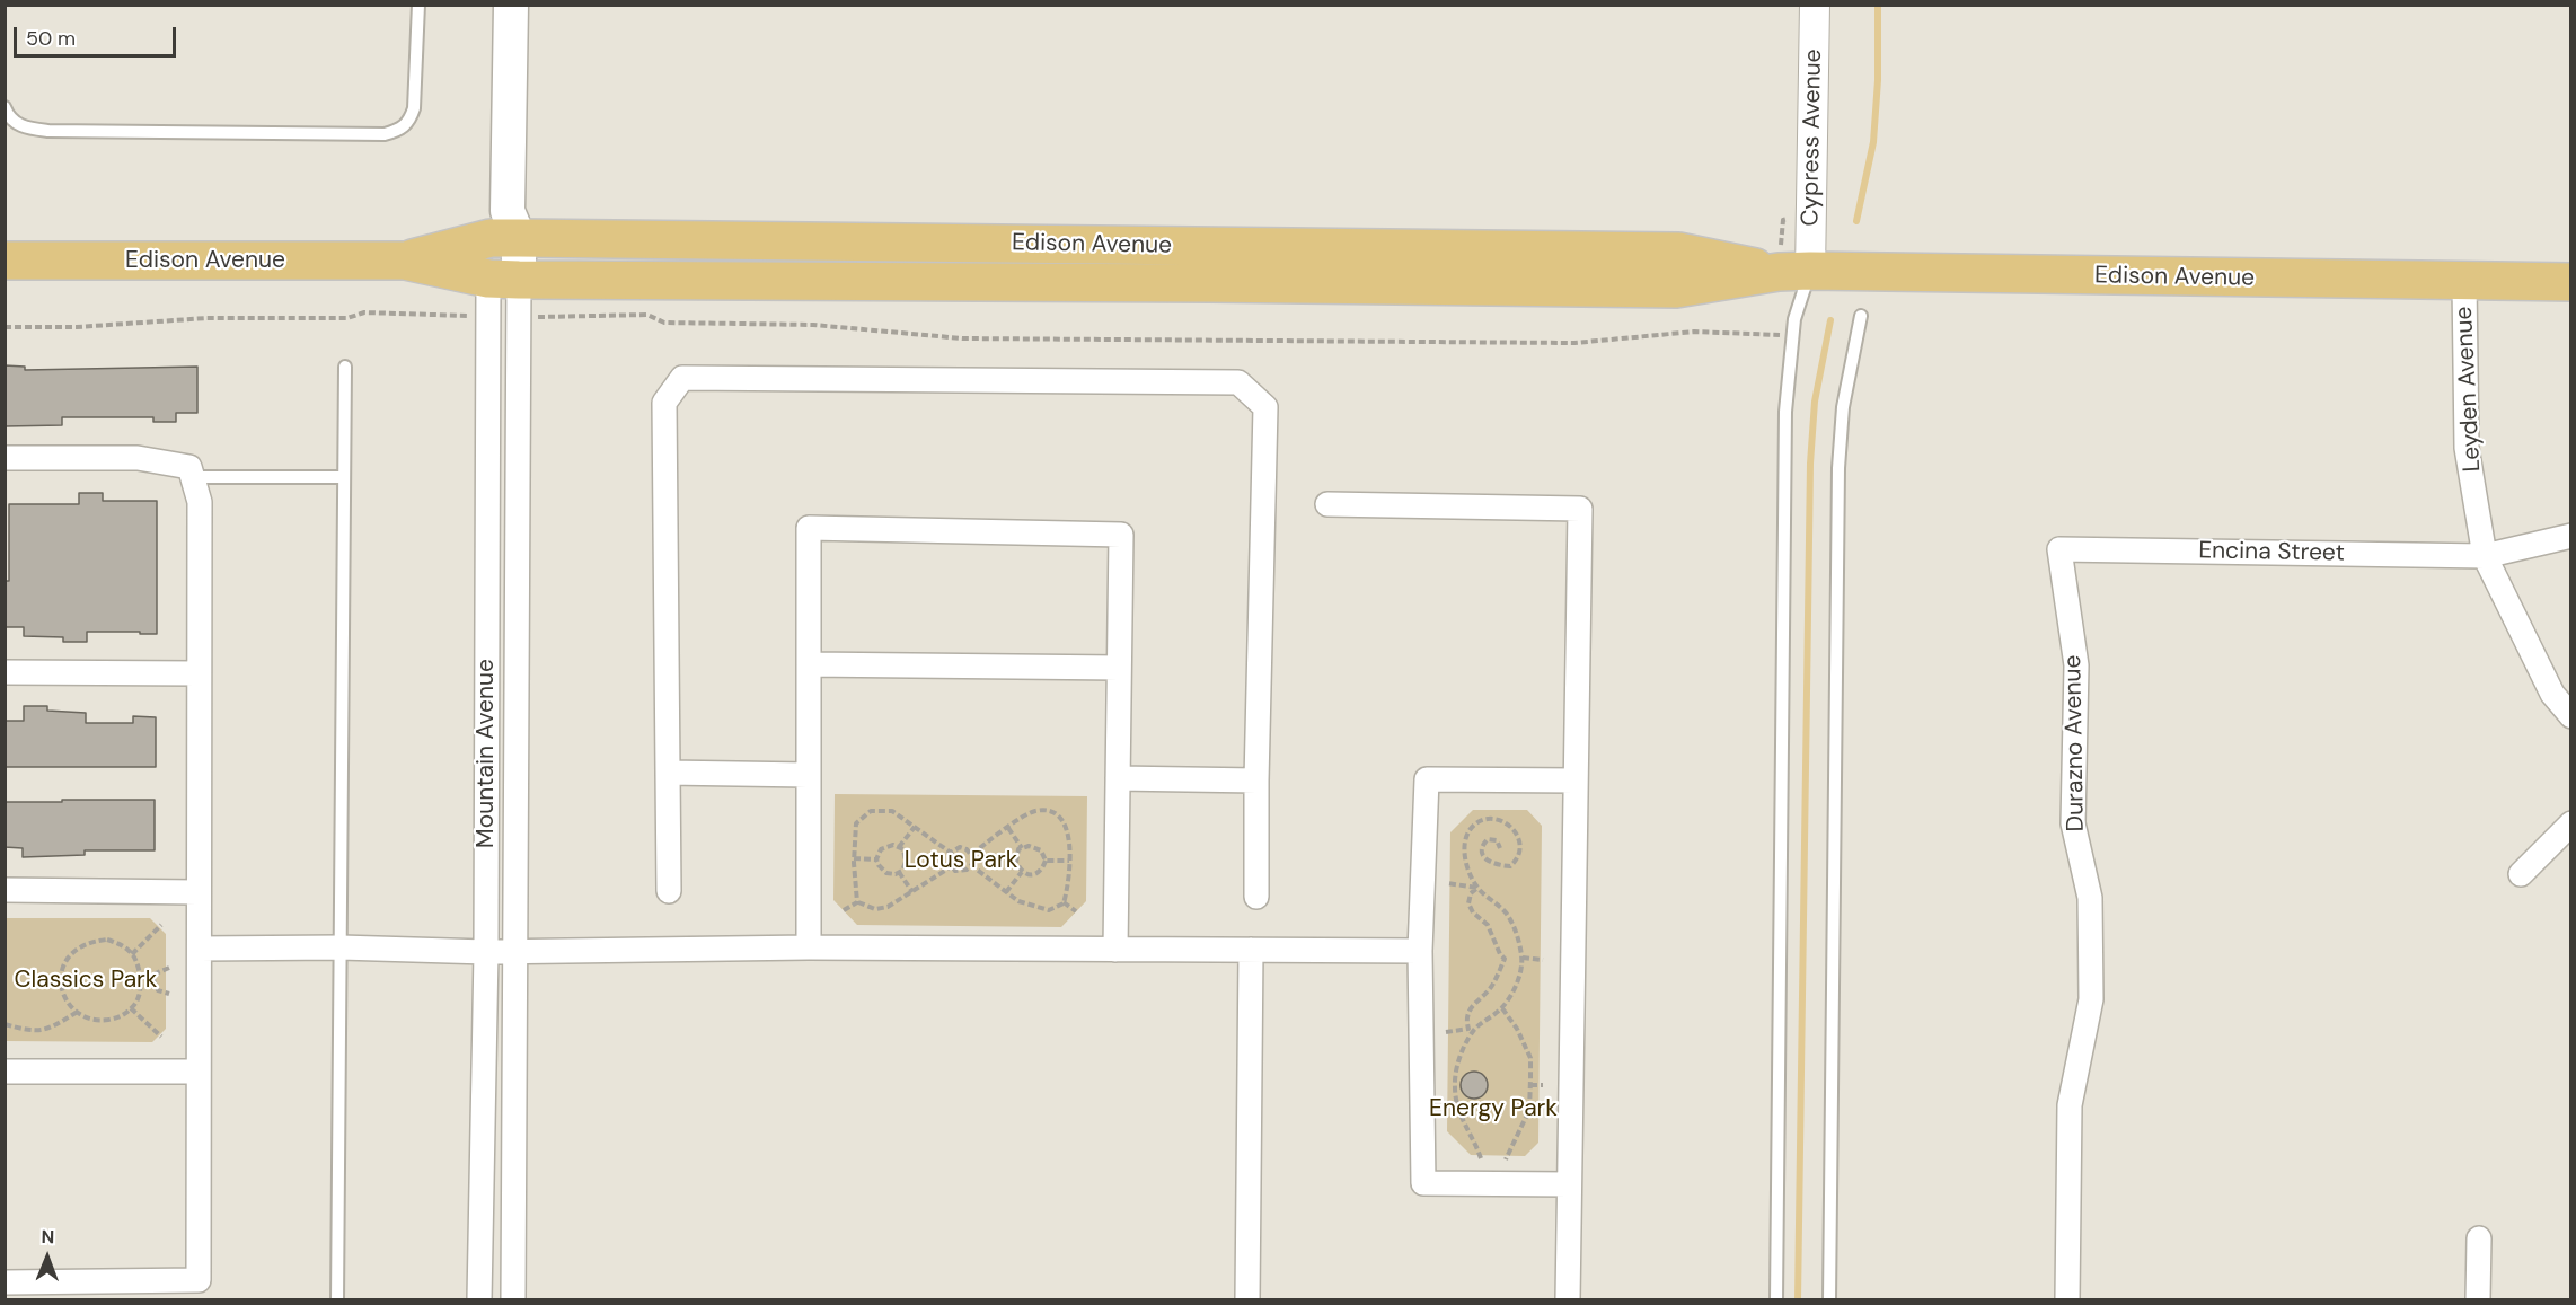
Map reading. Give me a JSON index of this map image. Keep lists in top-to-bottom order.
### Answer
{
  "streets": {
    "main road": ["Edison Avenue", "Mountain Avenue"],
    "street": [
      "Cypress Avenue",
      "Leyden Avenue",
      "Encina Street",
      "Durazno Avenue"
    ]
  },
  "crossings": [
    ["Cypress Avenue", "Edison Avenue"],
    ["Edison Avenue", "Leyden Avenue"],
    ["Edison Avenue", "Mountain Avenue"],
    ["Leyden Avenue", "Encina Street"],
    ["Encina Street", "Durazno Avenue"]
  ],
  "parks": ["Lotus Park", "Classics Park", "Energy Park"],
  "scale_bar": "50 m",
  "north": "top"
}
